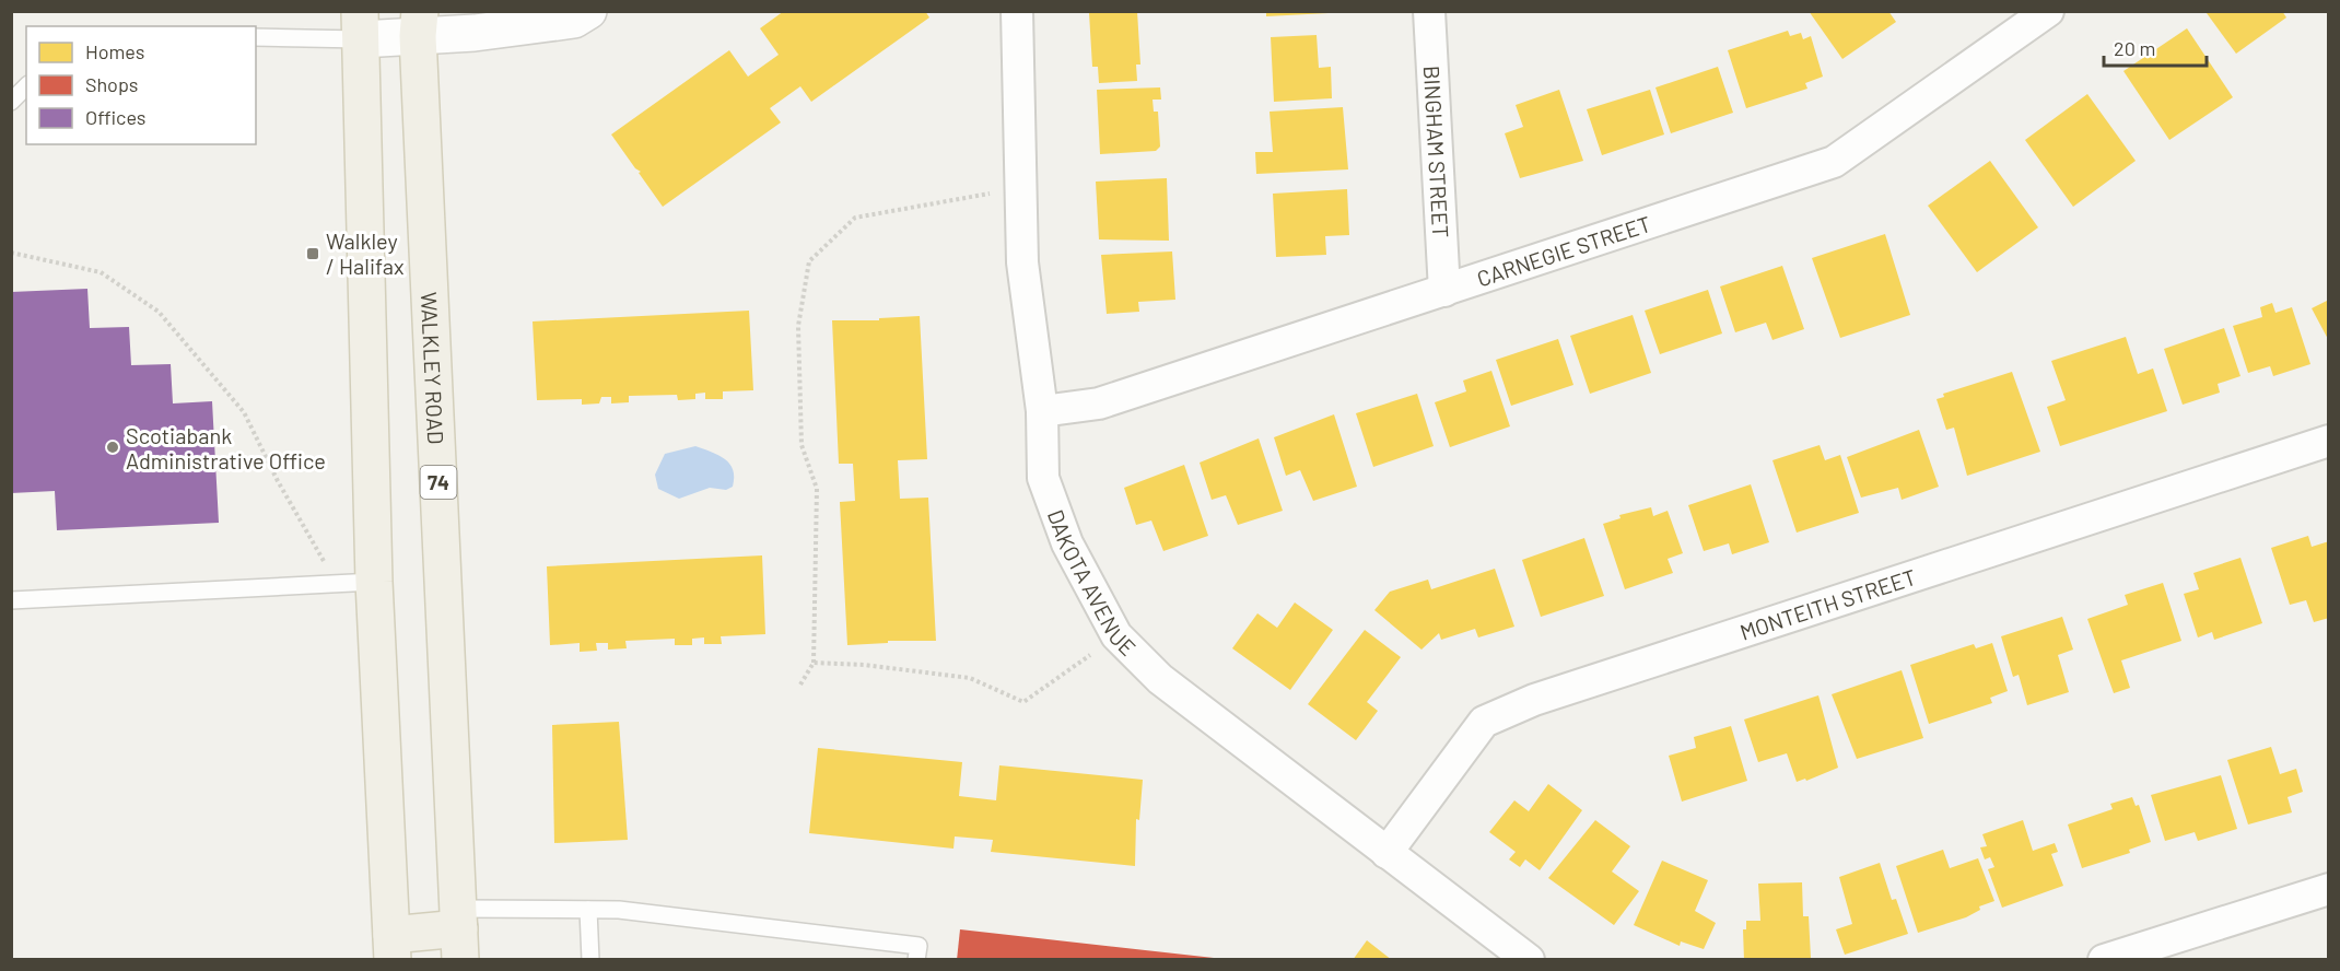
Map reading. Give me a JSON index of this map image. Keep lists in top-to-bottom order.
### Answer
{
  "streets": {
    "main road": ["WALKLEY ROAD", "74"],
    "street": [
      "BINGHAM STREET",
      "CARNEGIE STREET",
      "DAKOTA AVENUE",
      "MONTEITH STREET"
    ]
  },
  "crossings": [
    ["BINGHAM STREET", "CARNEGIE STREET"],
    ["CARNEGIE STREET", "DAKOTA AVENUE"],
    ["DAKOTA AVENUE", "MONTEITH STREET"]
  ],
  "places": {
    "transit": ["Walkley / Halifax"],
    "other": ["Scotiabank Administrative Office"]
  },
  "legend": ["Homes", "Shops", "Offices"],
  "scale_bar": "20 m"
}
